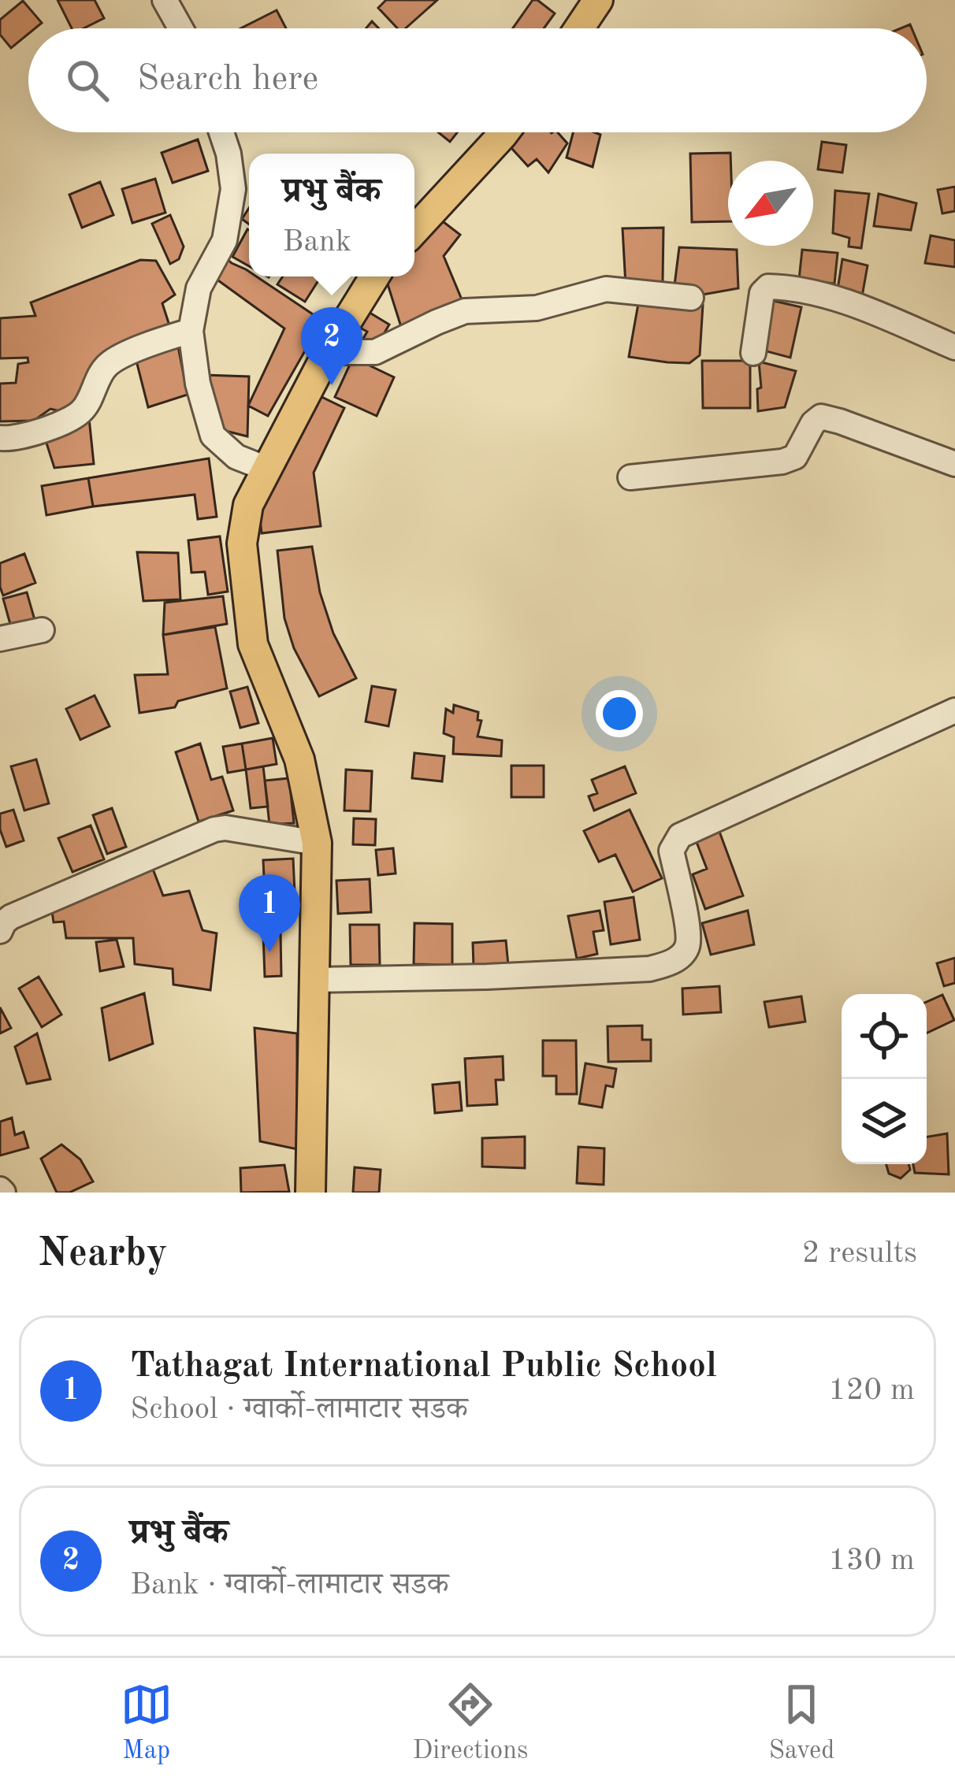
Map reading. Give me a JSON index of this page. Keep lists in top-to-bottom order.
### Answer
{
  "north": "bottom left",
  "page": {
    "search": "Search here",
    "popup": ["प्रभु बैंक", "Bank"],
    "pins": ["2", "1"],
    "heading": ["Nearby", "2 results"],
    "list": [
      {
        "mark": "1",
        "name": "Tathagat International Public School",
        "note": "School · ग्वार्को-लामाटार सडक",
        "value": "120 m"
      },
      {
        "mark": "2",
        "name": "प्रभु बैंक",
        "note": "Bank · ग्वार्को-लामाटार सडक",
        "value": "130 m"
      }
    ],
    "nav": ["Map", "Directions", "Saved"]
  }
}
